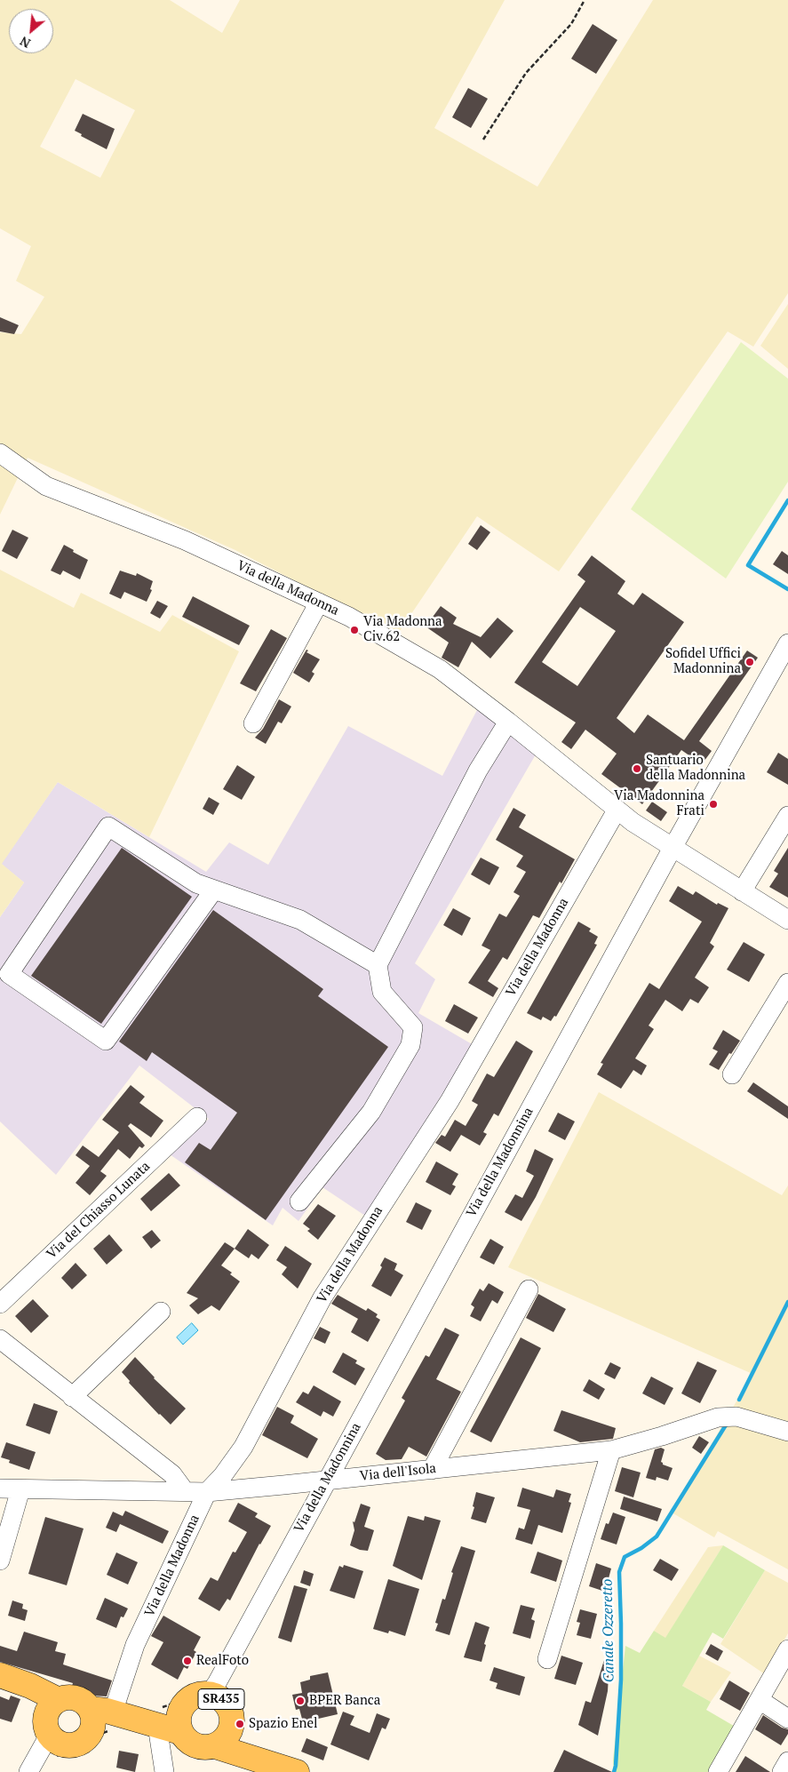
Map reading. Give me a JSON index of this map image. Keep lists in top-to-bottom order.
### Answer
{
  "streets": {
    "main road": ["SR435"],
    "street": [
      "Via della Madonna",
      "Via della Madonnina",
      "Via del Chiasso Lunata",
      "Via dell'Isola"
    ]
  },
  "crossings": [
    ["Via della Madonna", "Via della Madonnina"],
    ["Via della Madonna", "Via dell'Isola"],
    ["Via della Madonnina", "Via dell'Isola"],
    ["Via della Madonnina", "SR435"]
  ],
  "water": ["Canale Ozzeretto"],
  "places": [
    "Via Madonna Civ.62",
    "Sofidel Uffici Madonnina",
    "Santuario della Madonnina",
    "Via Madonnina Frati",
    "RealFoto",
    "BPER Banca",
    "Spazio Enel"
  ],
  "north": "bottom left"
}
